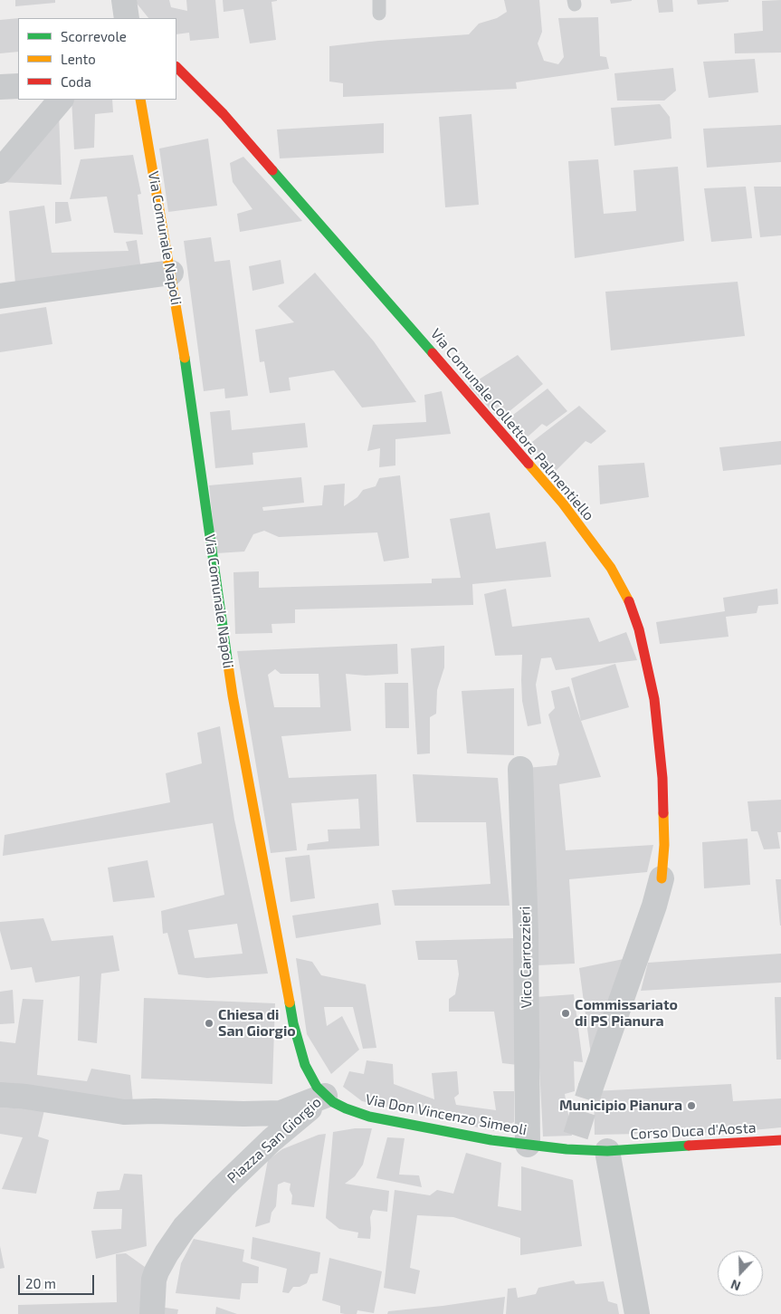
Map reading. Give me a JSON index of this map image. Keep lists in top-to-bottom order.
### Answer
{
  "streets": {
    "street": [
      "Via Comunale Napoli",
      "Via Comunale Collettore Palmentiello",
      "Vico Carrozzieri",
      "Via Don Vincenzo Simeoli",
      "Corso Duca d'Aosta",
      "Piazza San Giorgio"
    ]
  },
  "crossings": [
    ["Via Comunale Napoli", "Via Don Vincenzo Simeoli"],
    ["Via Comunale Napoli", "Piazza San Giorgio"],
    ["Vico Carrozzieri", "Via Don Vincenzo Simeoli"],
    ["Via Don Vincenzo Simeoli", "Corso Duca d'Aosta"],
    ["Via Don Vincenzo Simeoli", "Piazza San Giorgio"]
  ],
  "places": ["Commissariato di PS Pianura", "Chiesa di San Giorgio", "Municipio Pianura"],
  "legend": ["Scorrevole", "Lento", "Coda"],
  "scale_bar": "20 m",
  "north": "bottom"
}
